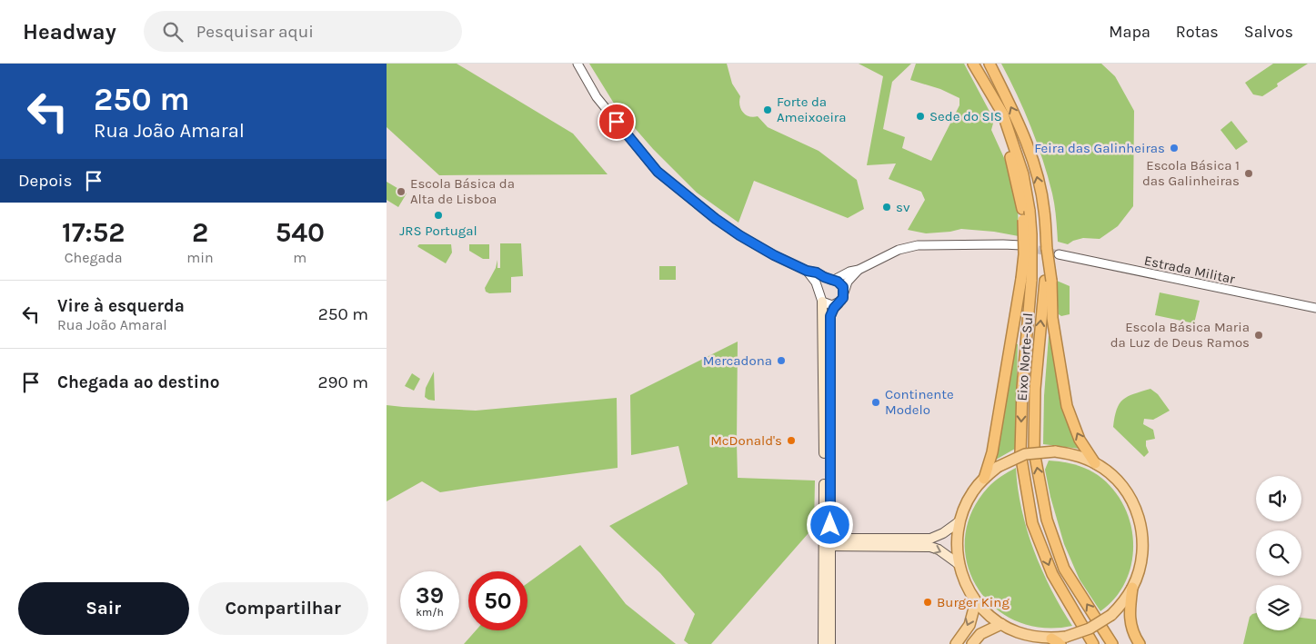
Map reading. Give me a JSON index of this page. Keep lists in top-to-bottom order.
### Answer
{
  "streets": {
    "highway": ["Eixo Norte-Sul"],
    "street": ["Estrada Militar"]
  },
  "places": [
    "Forte da Ameixoeira",
    "Sede do SIS",
    "Feira das Galinheiras",
    "Escola Básica 1 das Galinheiras",
    "Escola Básica da Alta de Lisboa",
    "sv",
    "JRS Portugal",
    "Escola Básica Maria da Luz de Deus Ramos",
    "Mercadona",
    "Continente Modelo",
    "McDonald's",
    "Burger King"
  ],
  "page": {
    "header": "Headway",
    "search": "Pesquisar aqui",
    "nav": ["Mapa", "Rotas", "Salvos"],
    "turn": ["250 m", "Rua João Amaral"],
    "then": "Depois",
    "eta": [
      "17:52",
      "Chegada",
      "2",
      "min",
      "540",
      "m"
    ],
    "list": [
      {
        "name": "Vire à esquerda",
        "note": "Rua João Amaral",
        "value": "250 m"
      },
      {
        "name": "Chegada ao destino",
        "value": "290 m"
      }
    ],
    "speed": "39 km/h",
    "limit": "50",
    "buttons": ["Sair", "Compartilhar"]
  }
}
